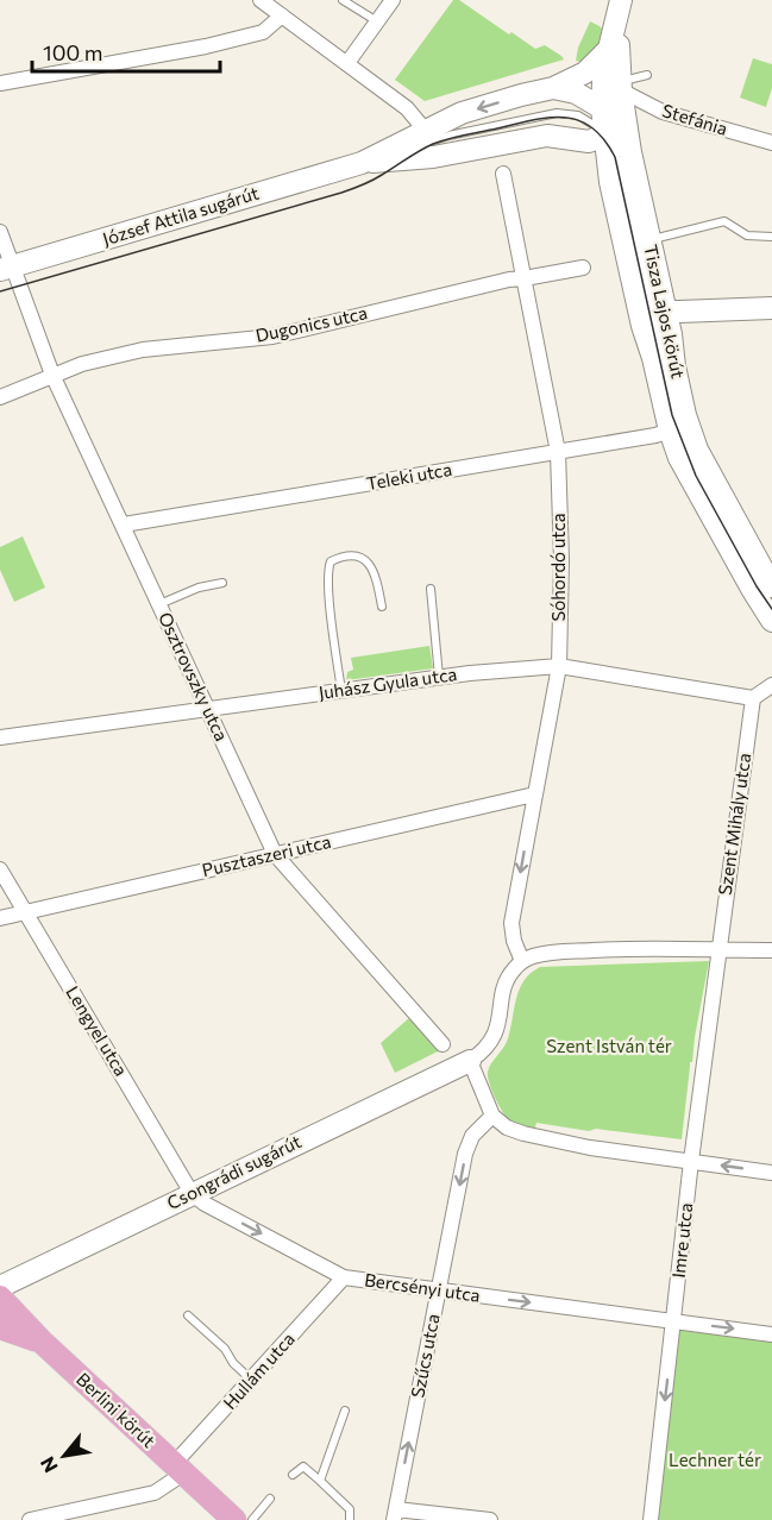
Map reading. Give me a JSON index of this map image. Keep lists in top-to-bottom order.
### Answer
{
  "streets": {
    "main road": ["Berlini körút"],
    "street": [
      "Stefánia",
      "József Attila sugárút",
      "Tisza Lajos körút",
      "Dugonics utca",
      "Teleki utca",
      "Sóhordó utca",
      "Osztrovszky utca",
      "Juhász Gyula utca",
      "Szent Mihály utca",
      "Pusztaszeri utca",
      "Lengyel utca",
      "Csongrádi sugárút",
      "Imre utca",
      "Bercsényi utca",
      "Szűcs utca",
      "Hullám utca"
    ]
  },
  "crossings": [
    ["Stefánia", "József Attila sugárút"],
    ["Stefánia", "Tisza Lajos körút"],
    ["József Attila sugárút", "Tisza Lajos körút"],
    ["József Attila sugárút", "Osztrovszky utca"],
    ["Tisza Lajos körút", "Teleki utca"],
    ["Dugonics utca", "Sóhordó utca"],
    ["Dugonics utca", "Osztrovszky utca"],
    ["Teleki utca", "Sóhordó utca"],
    ["Teleki utca", "Osztrovszky utca"],
    ["Sóhordó utca", "Juhász Gyula utca"],
    ["Sóhordó utca", "Pusztaszeri utca"],
    ["Osztrovszky utca", "Juhász Gyula utca"],
    ["Osztrovszky utca", "Pusztaszeri utca"],
    ["Juhász Gyula utca", "Szent Mihály utca"],
    ["Pusztaszeri utca", "Lengyel utca"],
    ["Lengyel utca", "Csongrádi sugárút"],
    ["Lengyel utca", "Bercsényi utca"],
    ["Csongrádi sugárút", "Bercsényi utca"],
    ["Imre utca", "Bercsényi utca"],
    ["Bercsényi utca", "Szűcs utca"],
    ["Bercsényi utca", "Hullám utca"],
    ["Hullám utca", "Berlini körút"]
  ],
  "one_way": ["Bercsényi utca"],
  "parks": ["Szent István tér", "Lechner tér"],
  "scale_bar": "100 m",
  "north": "bottom left"
}
